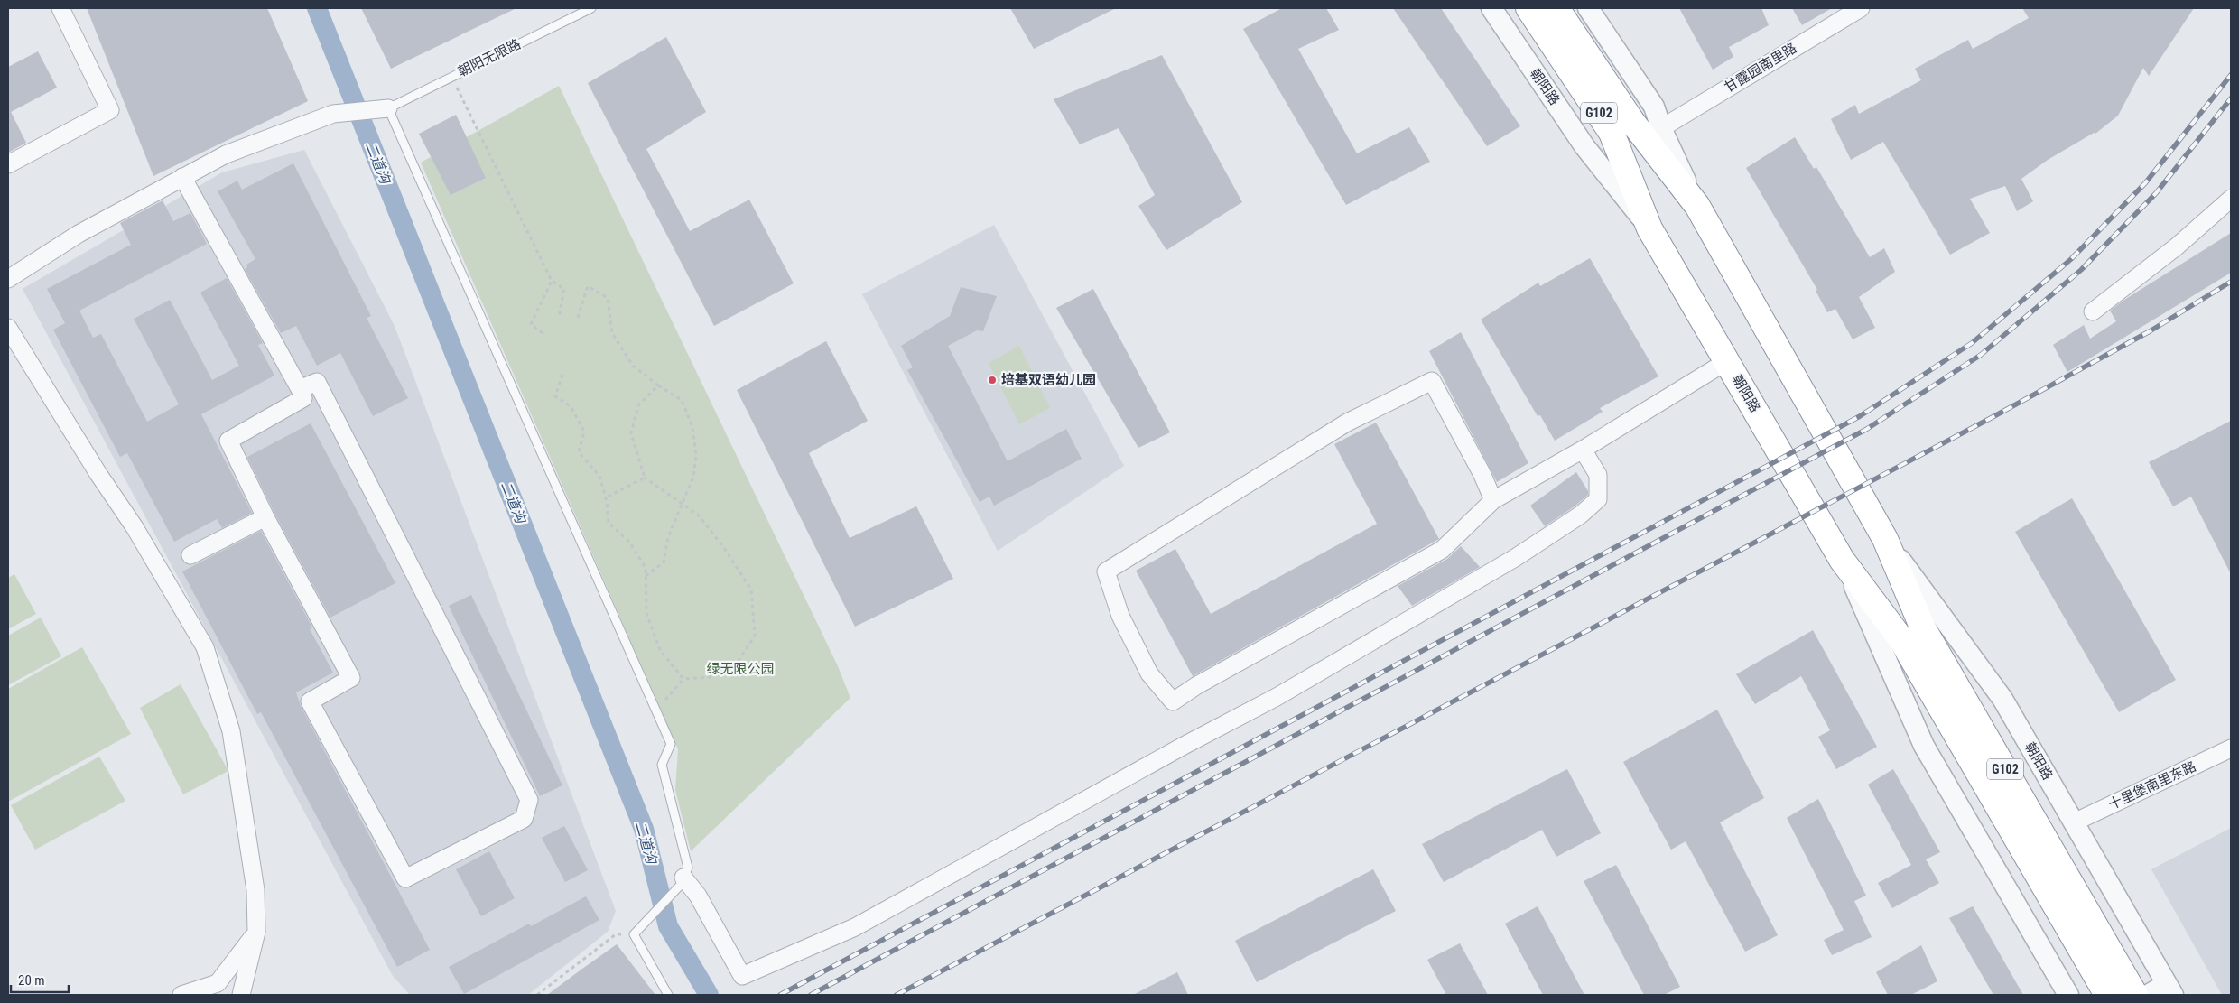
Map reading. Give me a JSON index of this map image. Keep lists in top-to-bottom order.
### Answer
{
  "streets": {
    "highway": ["朝阳路", "G102"],
    "street": ["甘露园南里路", "十里堡南里东路"],
    "lane": ["朝阳无限路"]
  },
  "crossings": [
    ["甘露园南里路", "朝阳路"],
    ["朝阳路", "十里堡南里东路"]
  ],
  "water": ["二道沟"],
  "parks": ["绿无限公园"],
  "places": ["培基双语幼儿园"],
  "scale_bar": "20 m"
}
